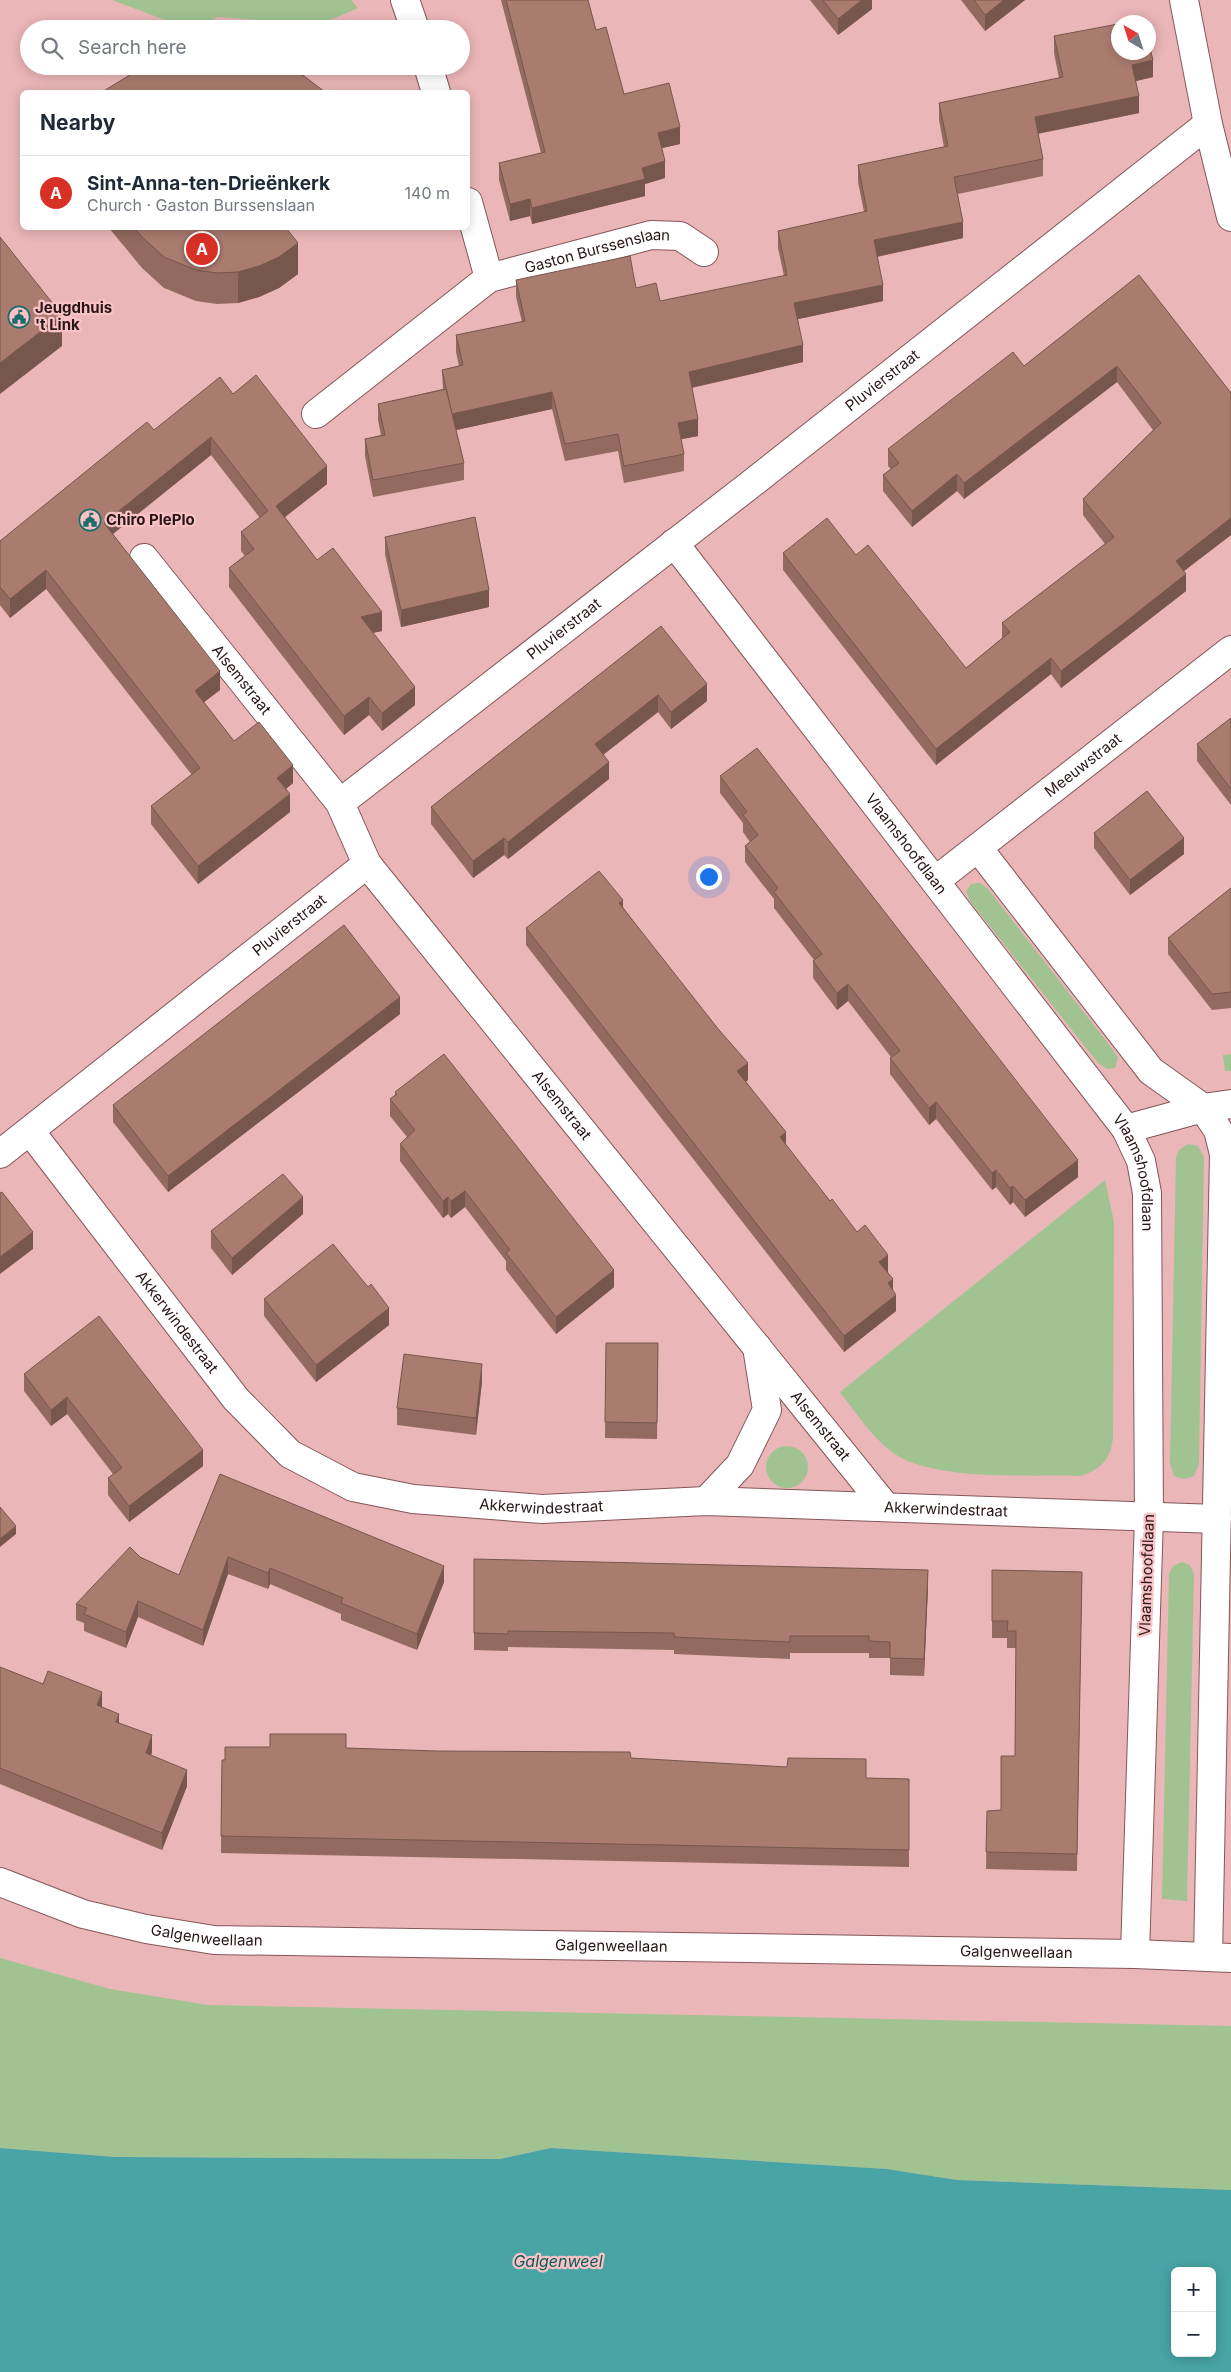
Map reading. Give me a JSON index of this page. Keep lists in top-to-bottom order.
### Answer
{
  "streets": {
    "street": [
      "Gaston Burssenslaan",
      "Pluvierstraat",
      "Alsemstraat",
      "Meeuwstraat",
      "Vlaamshoofdlaan",
      "Akkerwindestraat",
      "Galgenweellaan"
    ]
  },
  "crossings": [
    ["Pluvierstraat", "Alsemstraat"],
    ["Pluvierstraat", "Vlaamshoofdlaan"],
    ["Pluvierstraat", "Akkerwindestraat"],
    ["Alsemstraat", "Akkerwindestraat"],
    ["Meeuwstraat", "Vlaamshoofdlaan"],
    ["Vlaamshoofdlaan", "Akkerwindestraat"],
    ["Vlaamshoofdlaan", "Galgenweellaan"]
  ],
  "water": ["Galgenweel"],
  "places": {
    "public building": ["Jeugdhuis 't Link", "Chiro PlePlo"]
  },
  "north": "top left",
  "page": {
    "search": "Search here",
    "heading": "Nearby",
    "list": [
      {
        "mark": "A",
        "name": "Sint-Anna-ten-Drieënkerk",
        "note": "Church · Gaston Burssenslaan",
        "value": "140 m"
      }
    ],
    "pins": "A",
    "map_buttons": ["+", "−"]
  }
}
